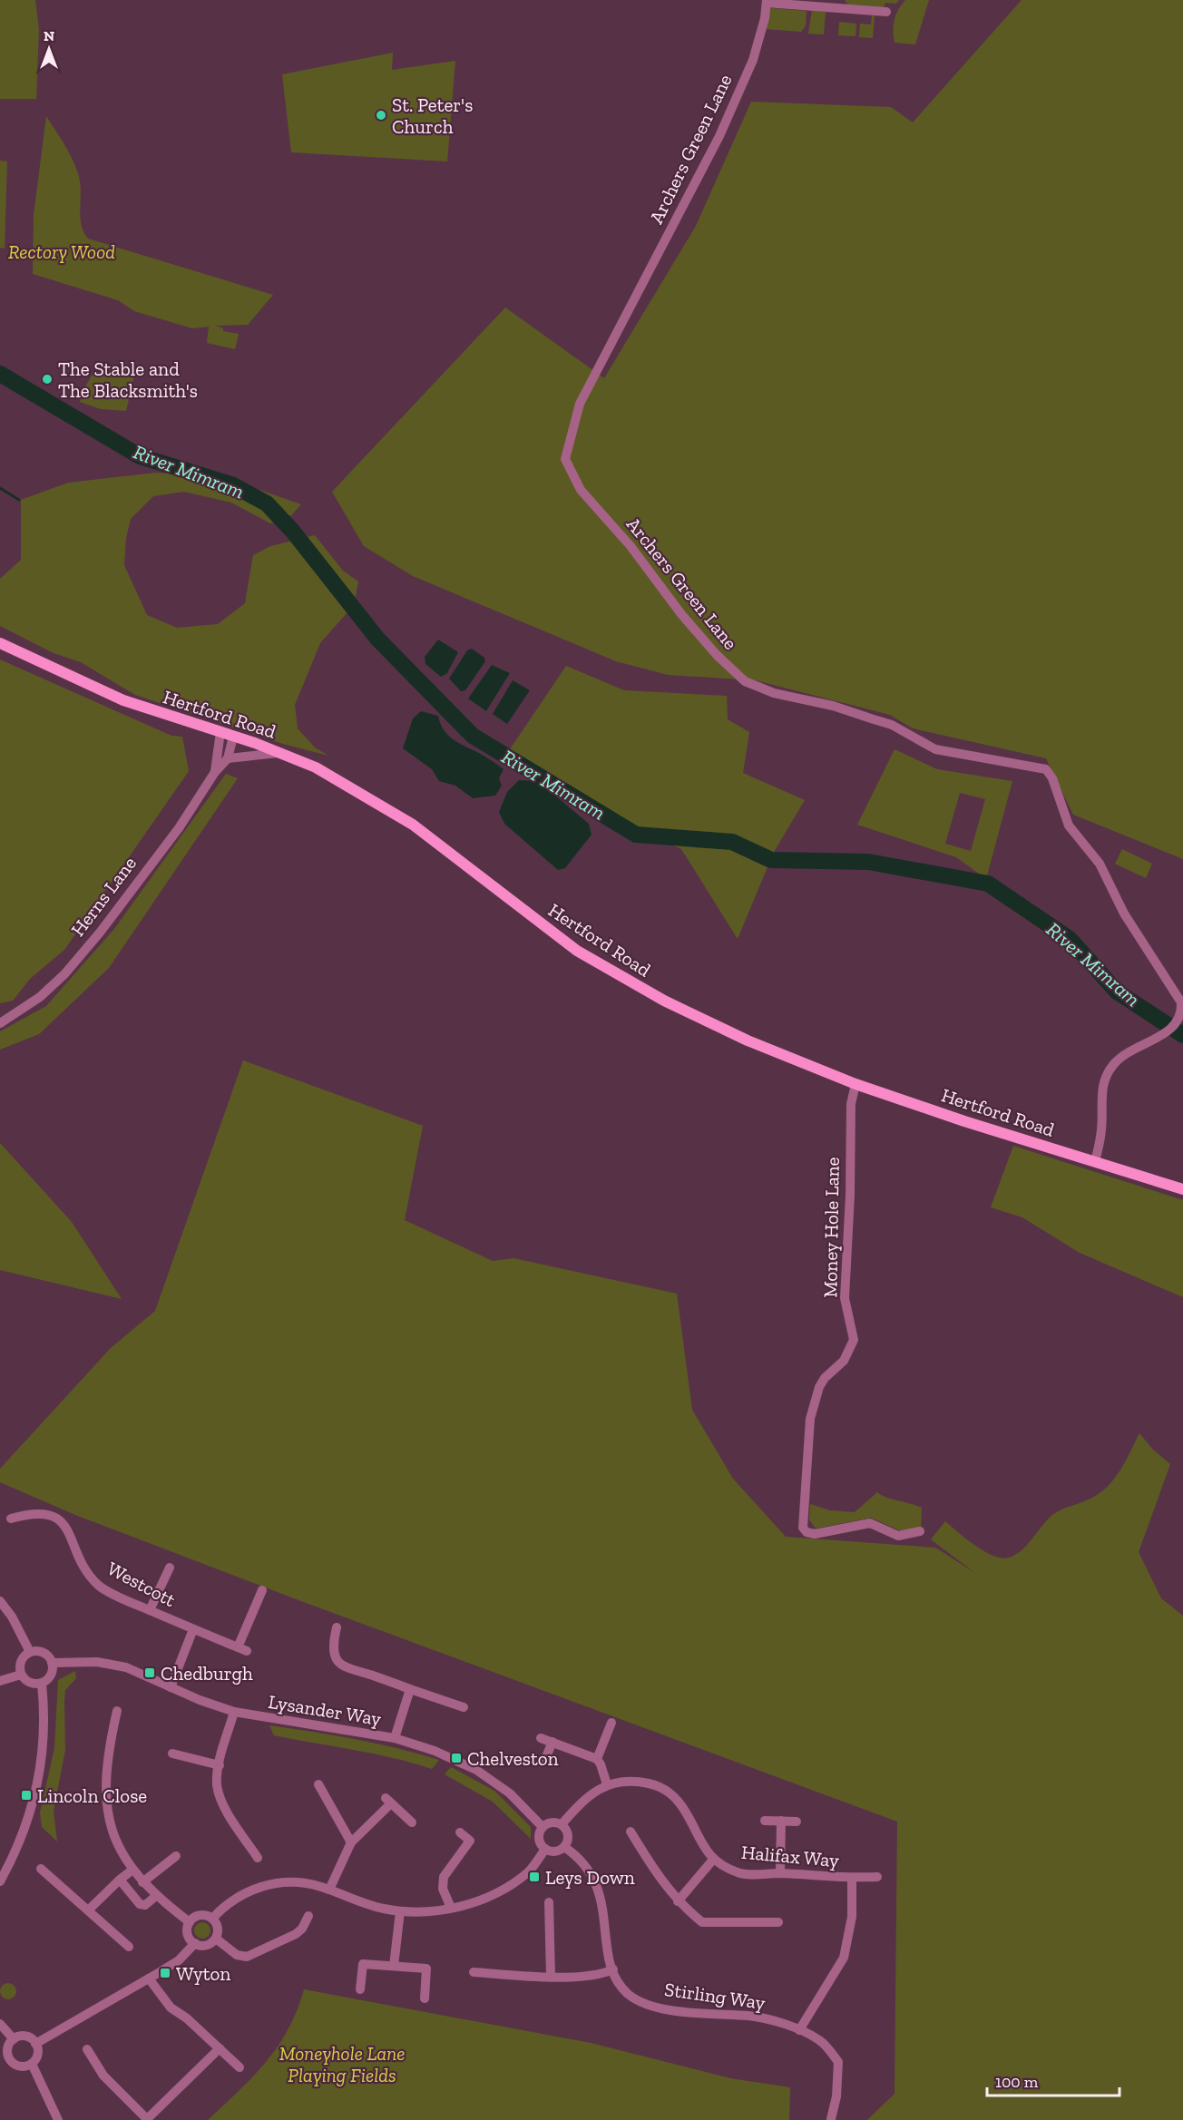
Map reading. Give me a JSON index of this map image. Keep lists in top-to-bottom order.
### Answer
{
  "streets": {
    "main road": ["Hertford Road"],
    "street": [
      "Archers Green Lane",
      "Herns Lane",
      "Money Hole Lane",
      "Westcott",
      "Lysander Way",
      "Halifax Way",
      "Stirling Way"
    ]
  },
  "crossings": [
    ["Archers Green Lane", "Hertford Road"],
    ["Hertford Road", "Herns Lane"],
    ["Hertford Road", "Money Hole Lane"],
    ["Lysander Way", "Halifax Way"],
    ["Lysander Way", "Stirling Way"],
    ["Halifax Way", "Stirling Way"]
  ],
  "water": ["River Mimram"],
  "parks": ["Rectory Wood", "Moneyhole Lane Playing Fields"],
  "places": {
    "other": ["St. Peter's Church", "The Stable and The Blacksmith's"],
    "transit": [
      "Chedburgh",
      "Chelveston",
      "Lincoln Close",
      "Leys Down",
      "Wyton"
    ]
  },
  "scale_bar": "100 m",
  "north": "top"
}
